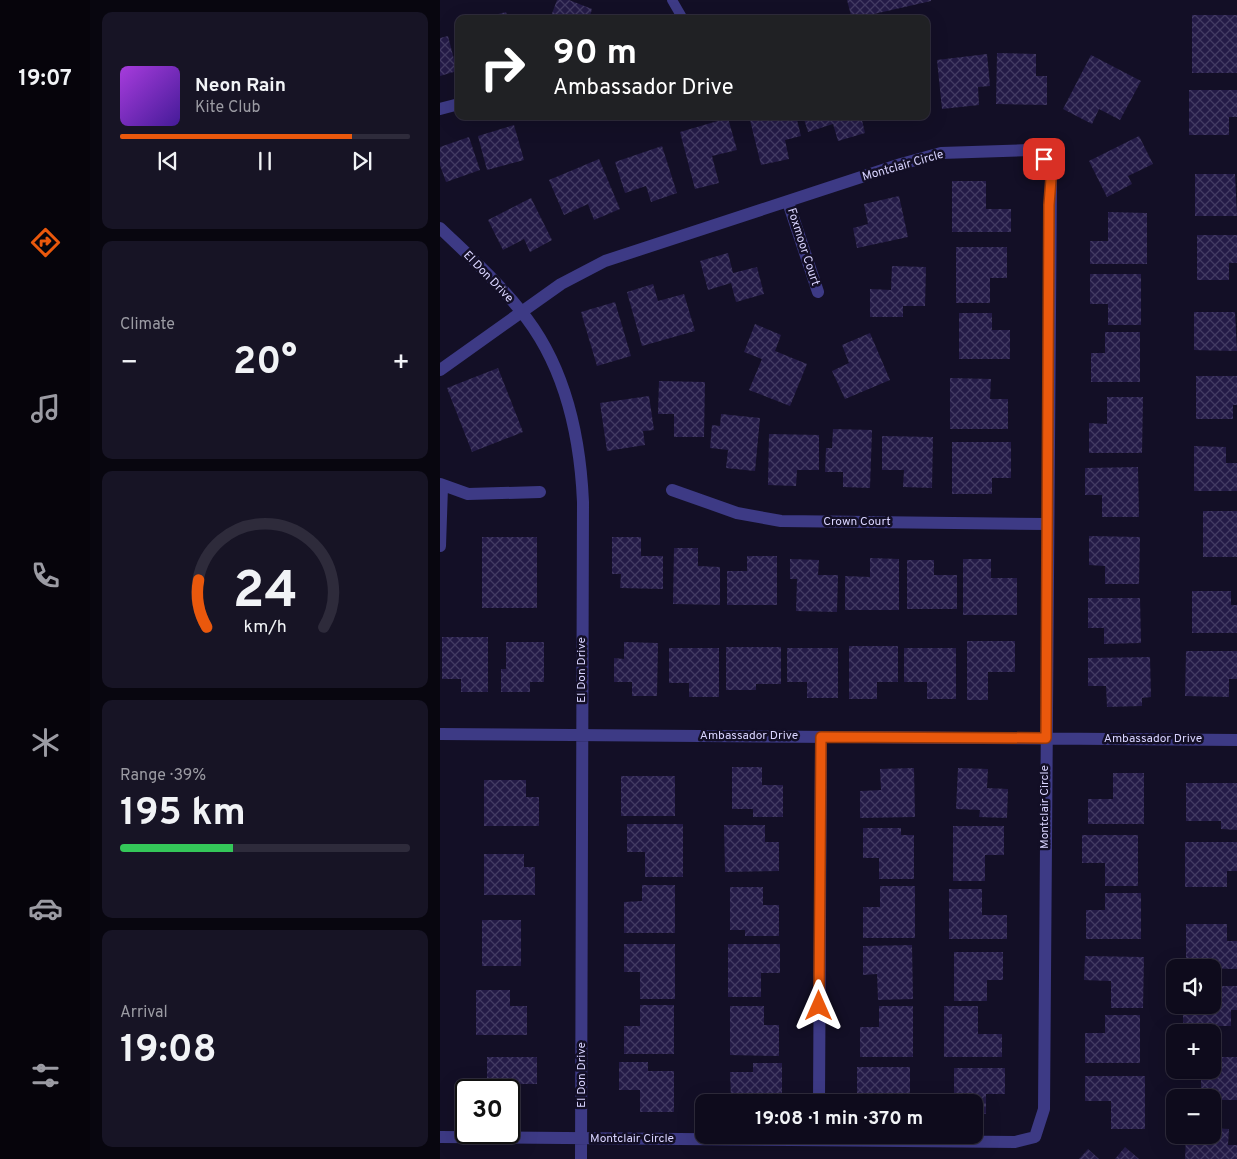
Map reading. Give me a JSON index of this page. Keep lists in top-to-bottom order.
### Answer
{
  "streets": {
    "street": [
      "Montclair Circle",
      "Foxmoor Court",
      "El Don Drive",
      "Crown Court",
      "Ambassador Drive"
    ]
  },
  "crossings": [
    ["Montclair Circle", "Foxmoor Court"],
    ["Montclair Circle", "El Don Drive"],
    ["Montclair Circle", "Crown Court"],
    ["Montclair Circle", "Ambassador Drive"],
    ["El Don Drive", "Ambassador Drive"]
  ],
  "page": {
    "tabs": "19:07",
    "turn": ["90 m", "Ambassador Drive"],
    "song": ["Neon Rain", "Kite Club"],
    "tile": [
      "Climate",
      ["Range · 39%", "195 km"],
      ["Arrival", "19:08"]
    ],
    "heat": ["−", "20°", "+"],
    "map_buttons": ["+", "−"],
    "limit": "30",
    "trip": "19:08 · 1 min · 370 m",
    "gauge": ["24", "km/h"]
  }
}
